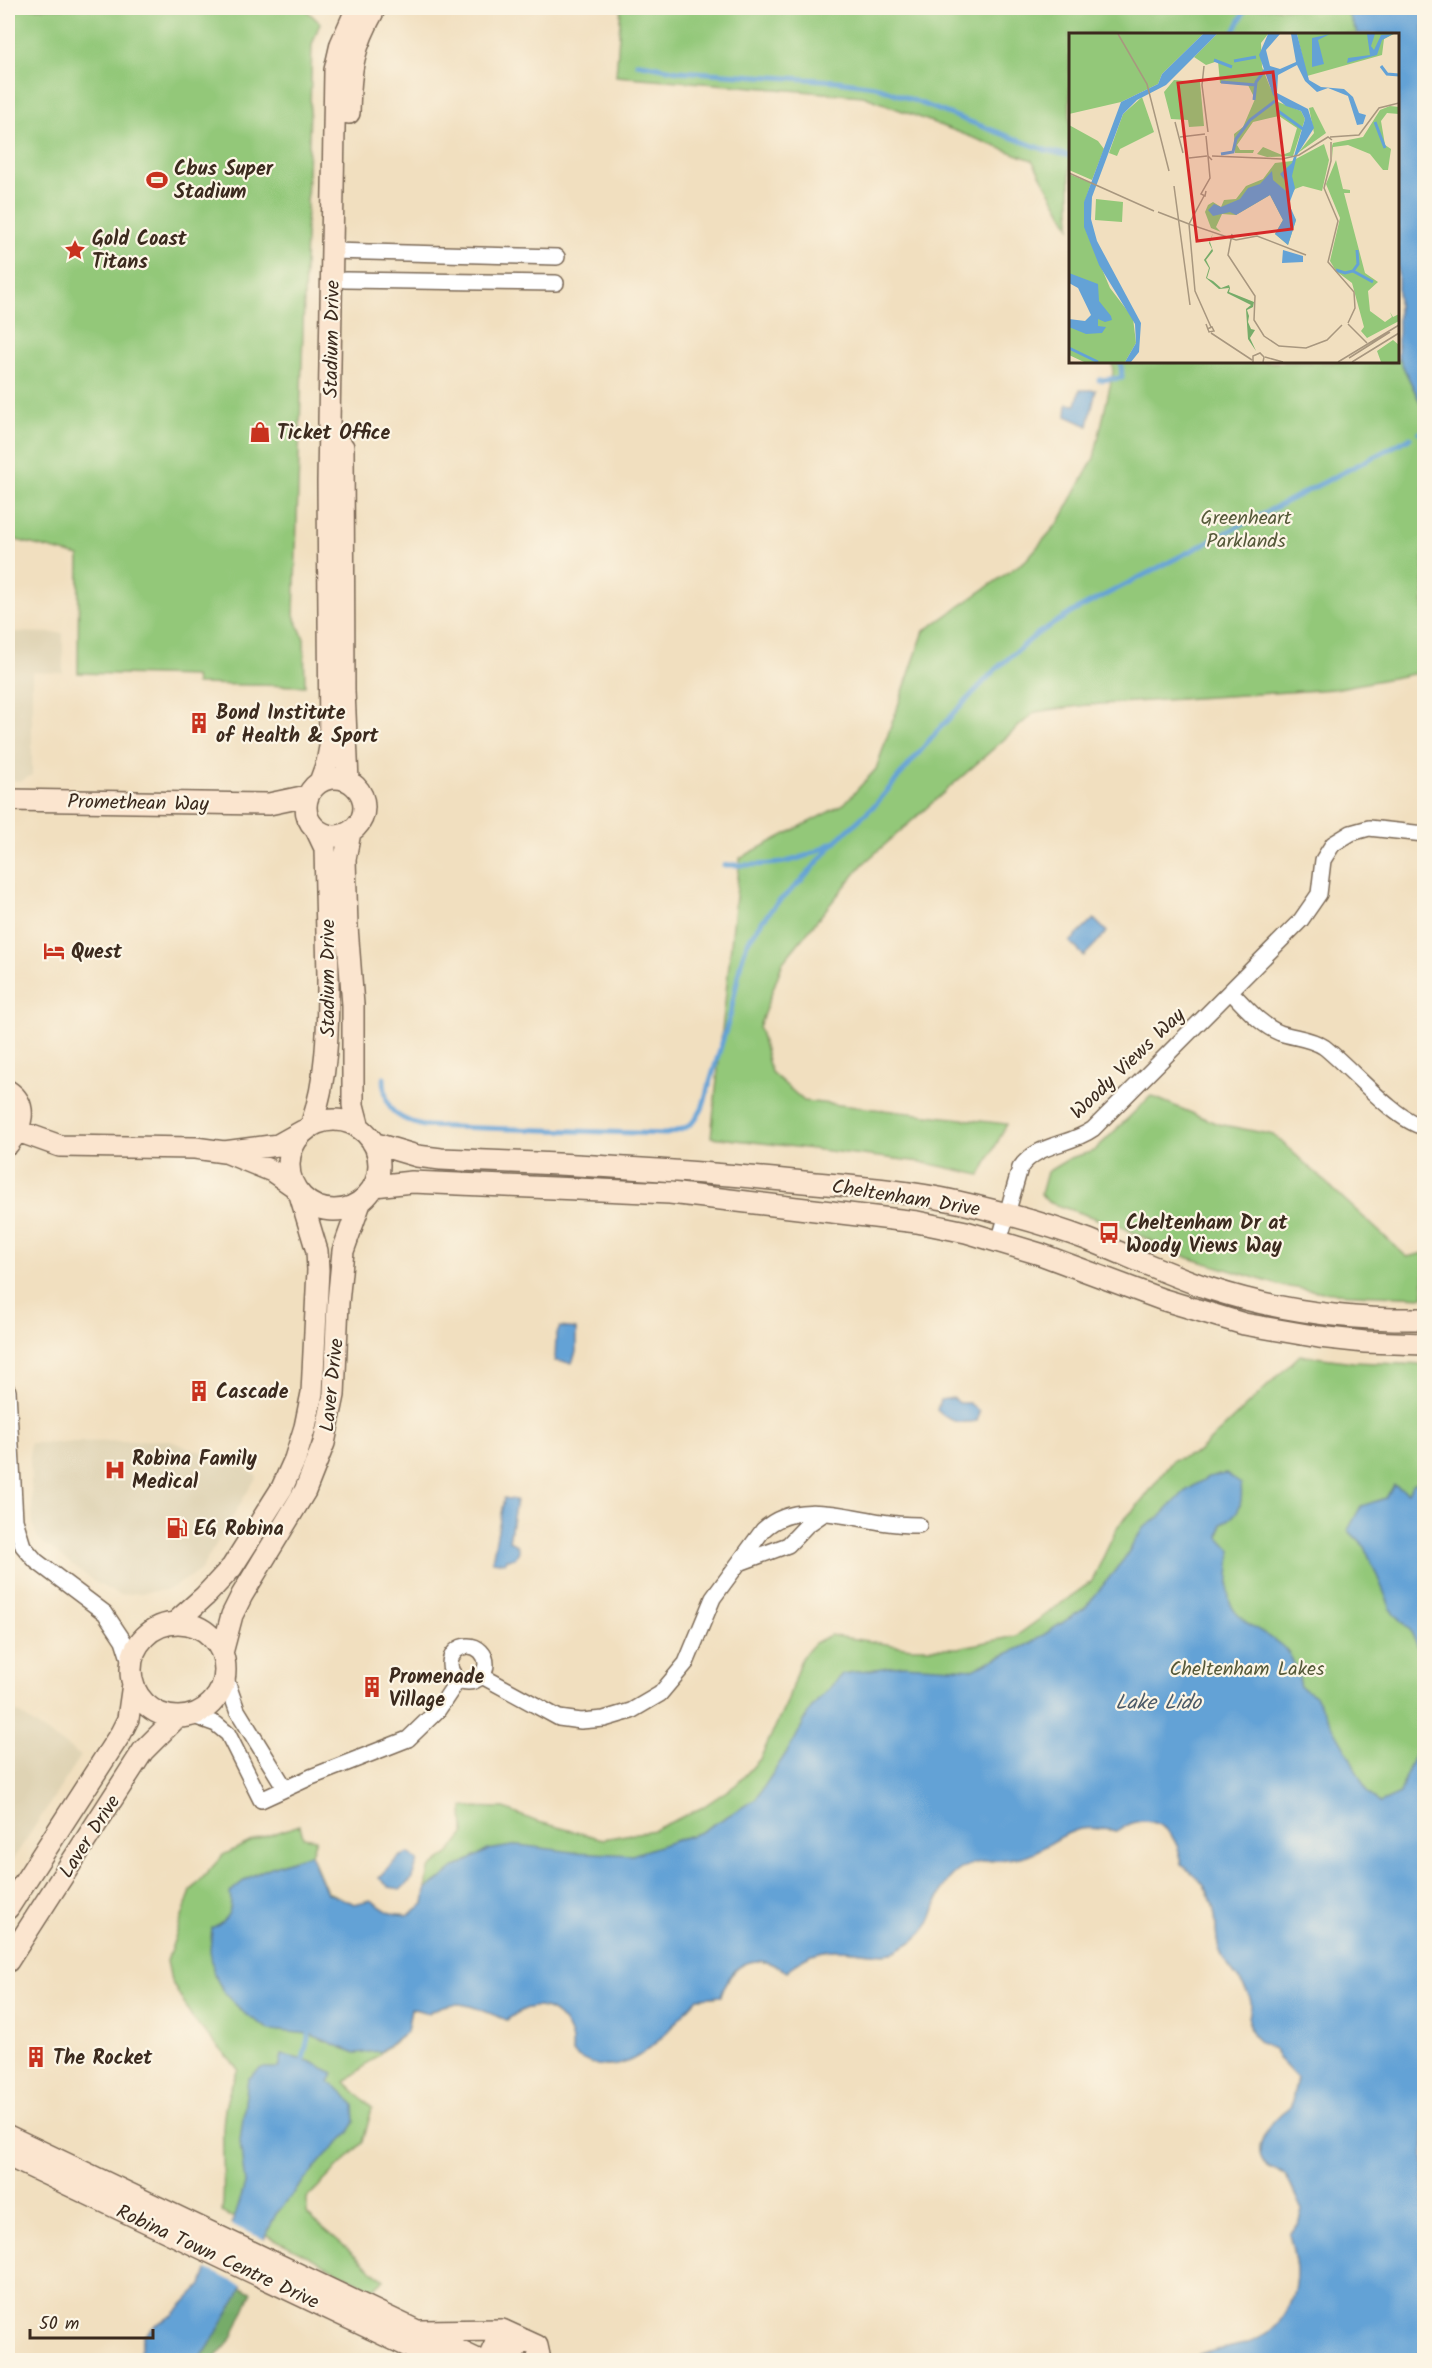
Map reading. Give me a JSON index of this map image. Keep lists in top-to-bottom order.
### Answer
{
  "streets": {
    "street": [
      "Stadium Drive",
      "Promethean Way",
      "Woody Views Way",
      "Cheltenham Drive",
      "Laver Drive",
      "Robina Town Centre Drive"
    ]
  },
  "crossings": [
    ["Stadium Drive", "Cheltenham Drive"],
    ["Stadium Drive", "Laver Drive"],
    ["Woody Views Way", "Cheltenham Drive"],
    ["Cheltenham Drive", "Laver Drive"]
  ],
  "water": ["Lake Lido"],
  "parks": ["Greenheart Parklands", "Cheltenham Lakes"],
  "places": {
    "sports": ["Cbus Super Stadium"],
    "place": ["Gold Coast Titans"],
    "shop": ["Ticket Office"],
    "building": [
      "Bond Institute of Health & Sport",
      "Cascade",
      "Promenade Village",
      "The Rocket"
    ],
    "hotel": ["Quest"],
    "bus stop": ["Cheltenham Dr at Woody Views Way"],
    "hospital": ["Robina Family Medical"],
    "fuel station": ["EG Robina"]
  },
  "scale_bar": "50 m"
}
